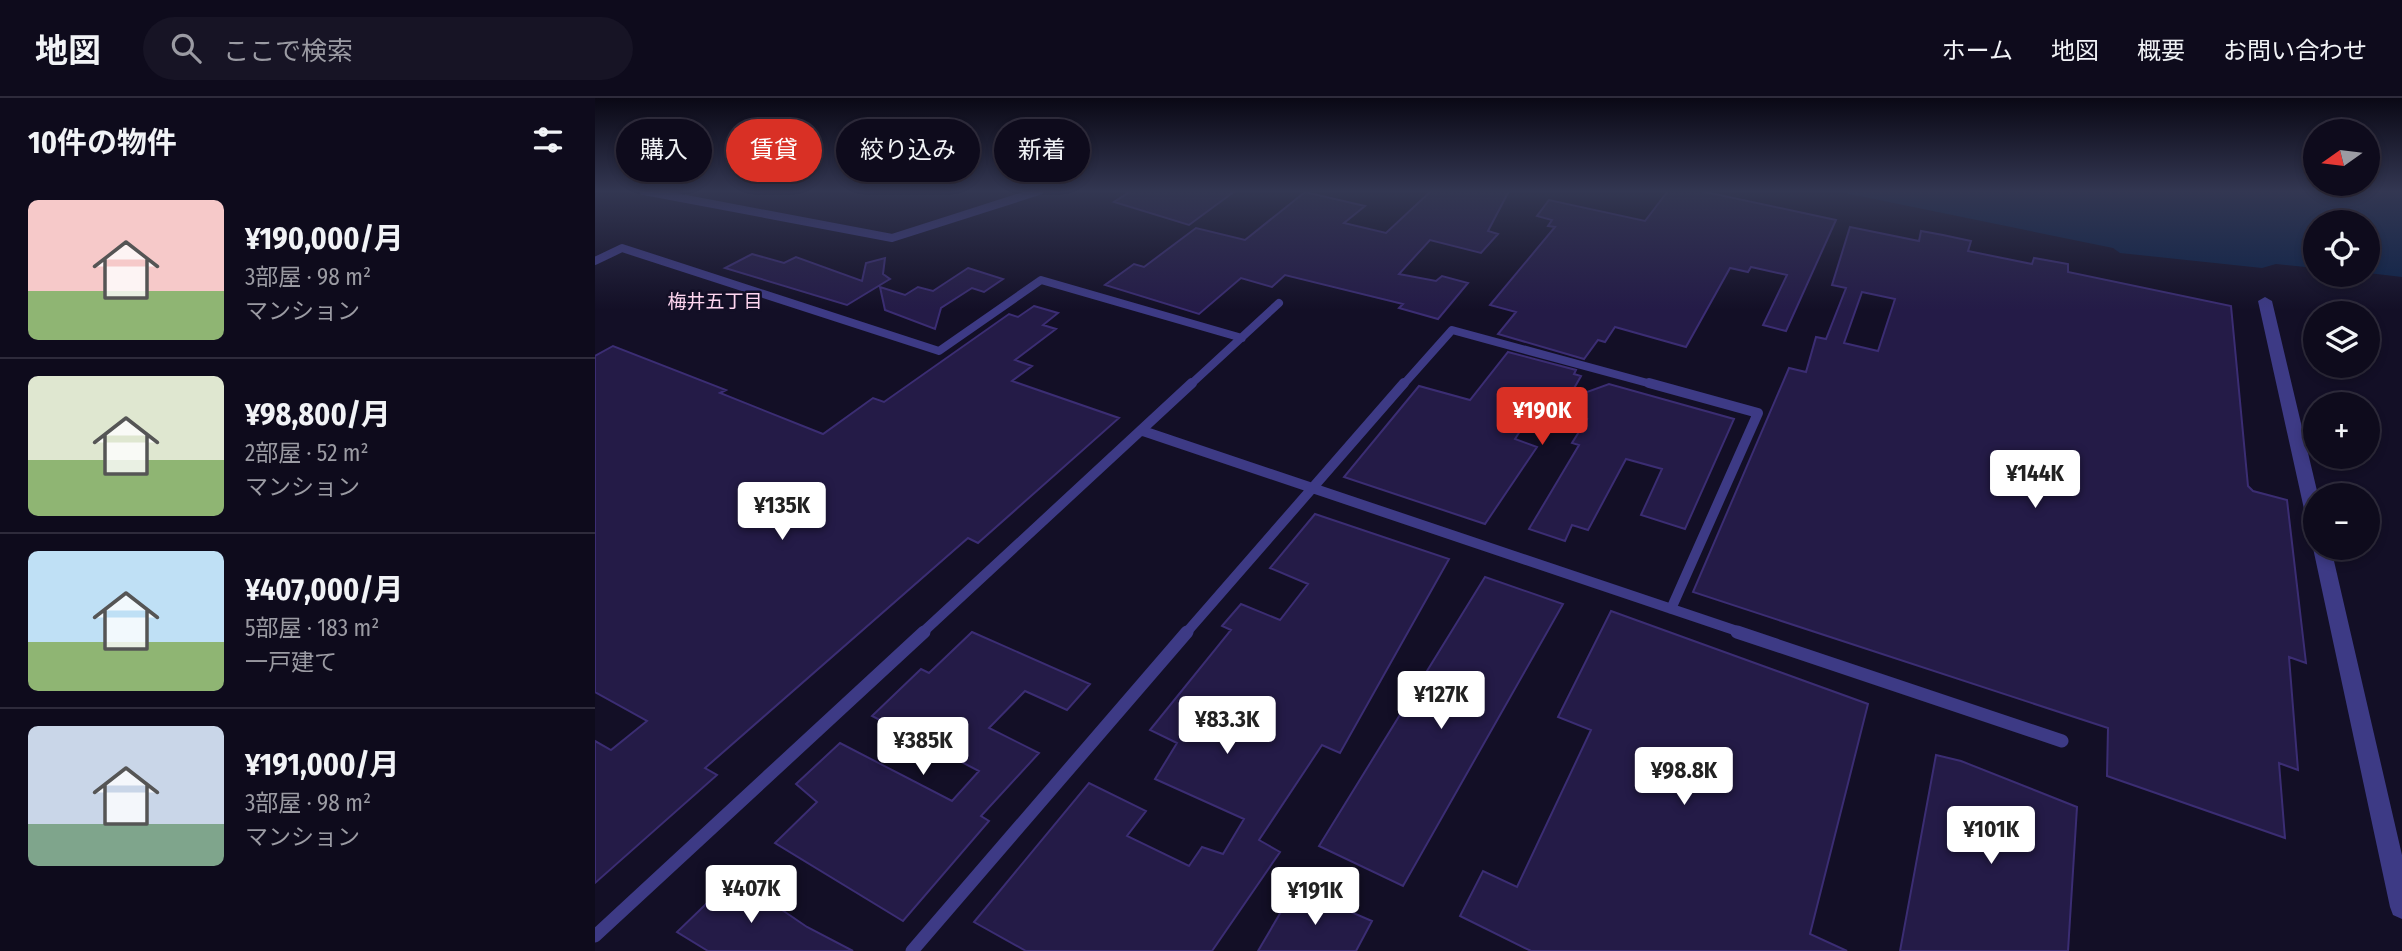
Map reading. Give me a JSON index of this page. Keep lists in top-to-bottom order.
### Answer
{
  "districts": ["梅井五丁目"],
  "north": "left",
  "page": {
    "header": "地図",
    "search": "ここで検索",
    "nav": [
      "ホーム",
      "地図",
      "概要",
      "お問い合わせ"
    ],
    "heading": "10件の物件",
    "map_buttons": ["+", "−"],
    "chip": [
      "購入",
      "賃貸",
      "絞り込み",
      "新着"
    ],
    "list": [
      {
        "name": "¥190,000/月",
        "note": "3部屋 · 98 m² · マンション"
      },
      {
        "name": "¥98,800/月",
        "note": "2部屋 · 52 m² · マンション"
      },
      {
        "name": "¥407,000/月",
        "note": "5部屋 · 183 m² · 一戸建て"
      },
      {
        "name": "¥191,000/月",
        "note": "3部屋 · 98 m² · マンション"
      }
    ],
    "price": [
      "¥190K",
      "¥144K",
      "¥135K",
      "¥127K",
      "¥83.3K",
      "¥385K",
      "¥98.8K",
      "¥101K",
      "¥407K",
      "¥191K"
    ]
  }
}
